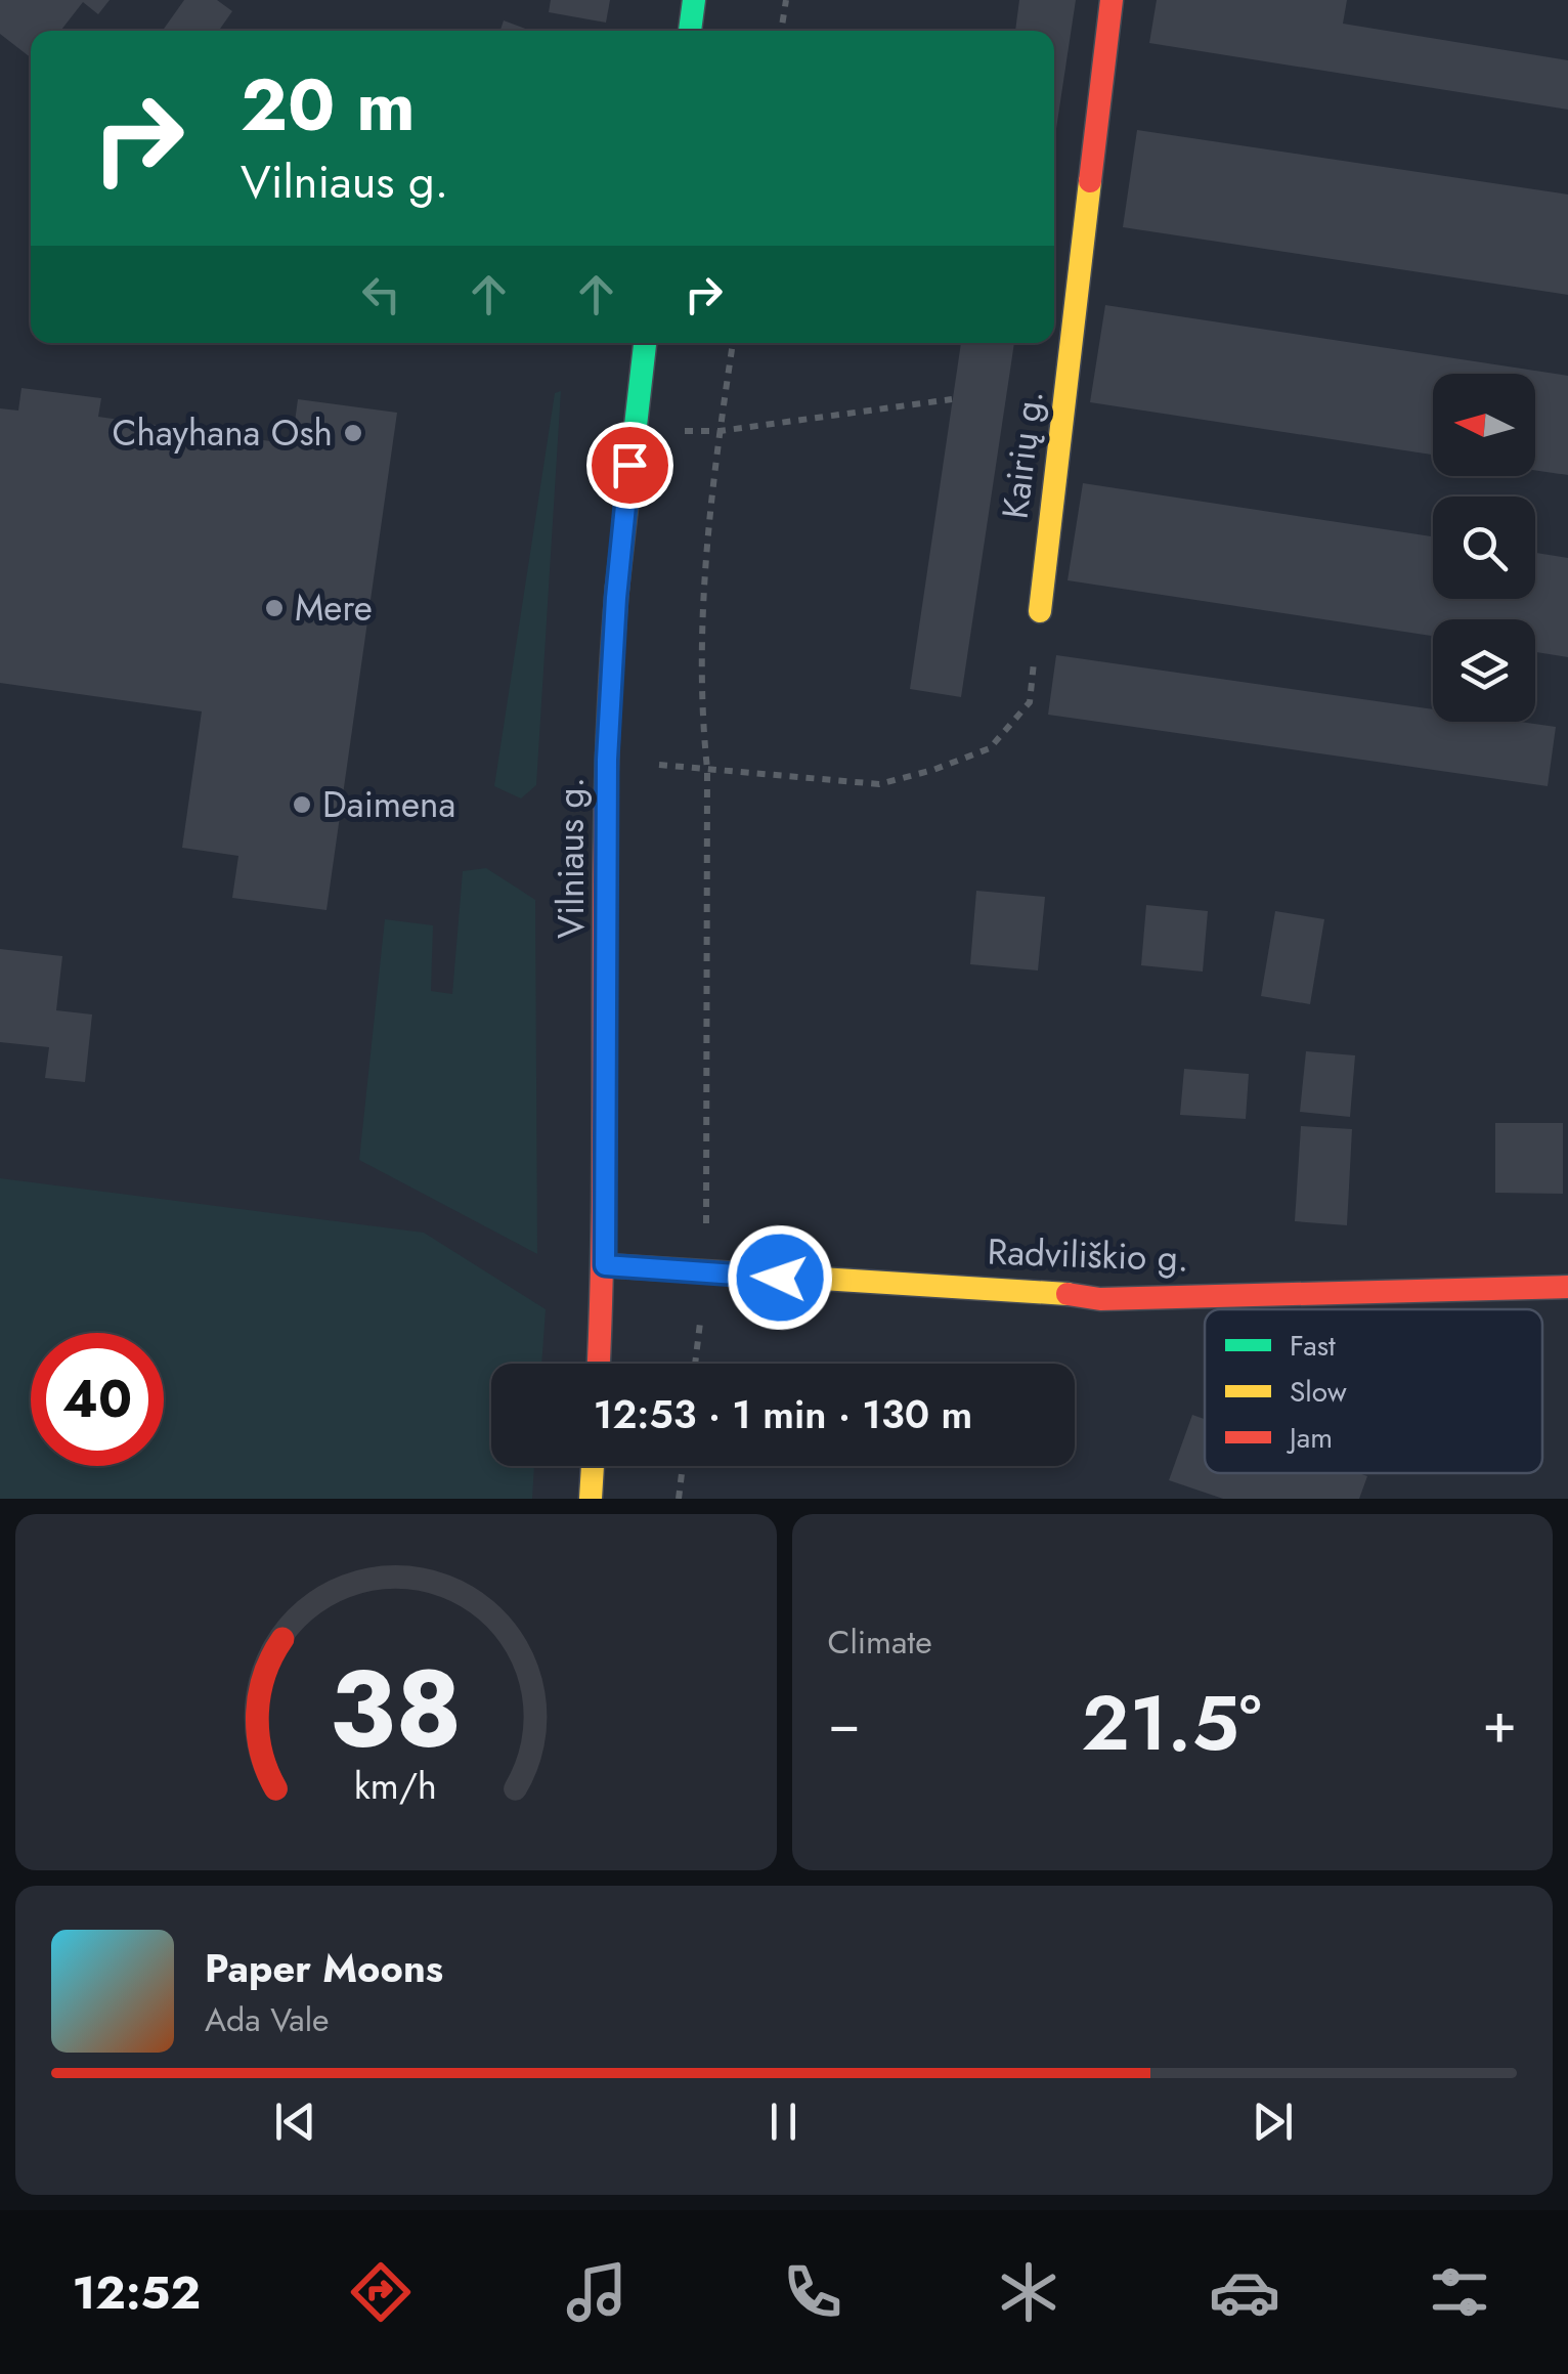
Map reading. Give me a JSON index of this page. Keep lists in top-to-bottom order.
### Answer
{
  "streets": {
    "main road": ["Kairių g.", "Vilniaus g.", "Radviliškio g."]
  },
  "crossings": [
    ["Vilniaus g.", "Radviliškio g."]
  ],
  "places": ["Chayhana Osh", "Mere", "Daimena"],
  "legend": ["Fast", "Slow", "Jam"],
  "north": "left",
  "page": {
    "turn": ["20 m", "Vilniaus g."],
    "limit": "40",
    "trip": "12:53 · 1 min · 130 m",
    "tile": "Climate",
    "heat": ["−", "21.5°", "+"],
    "song": ["Paper Moons", "Ada Vale"],
    "tabs": "12:52",
    "gauge": ["38", "km/h"]
  }
}
